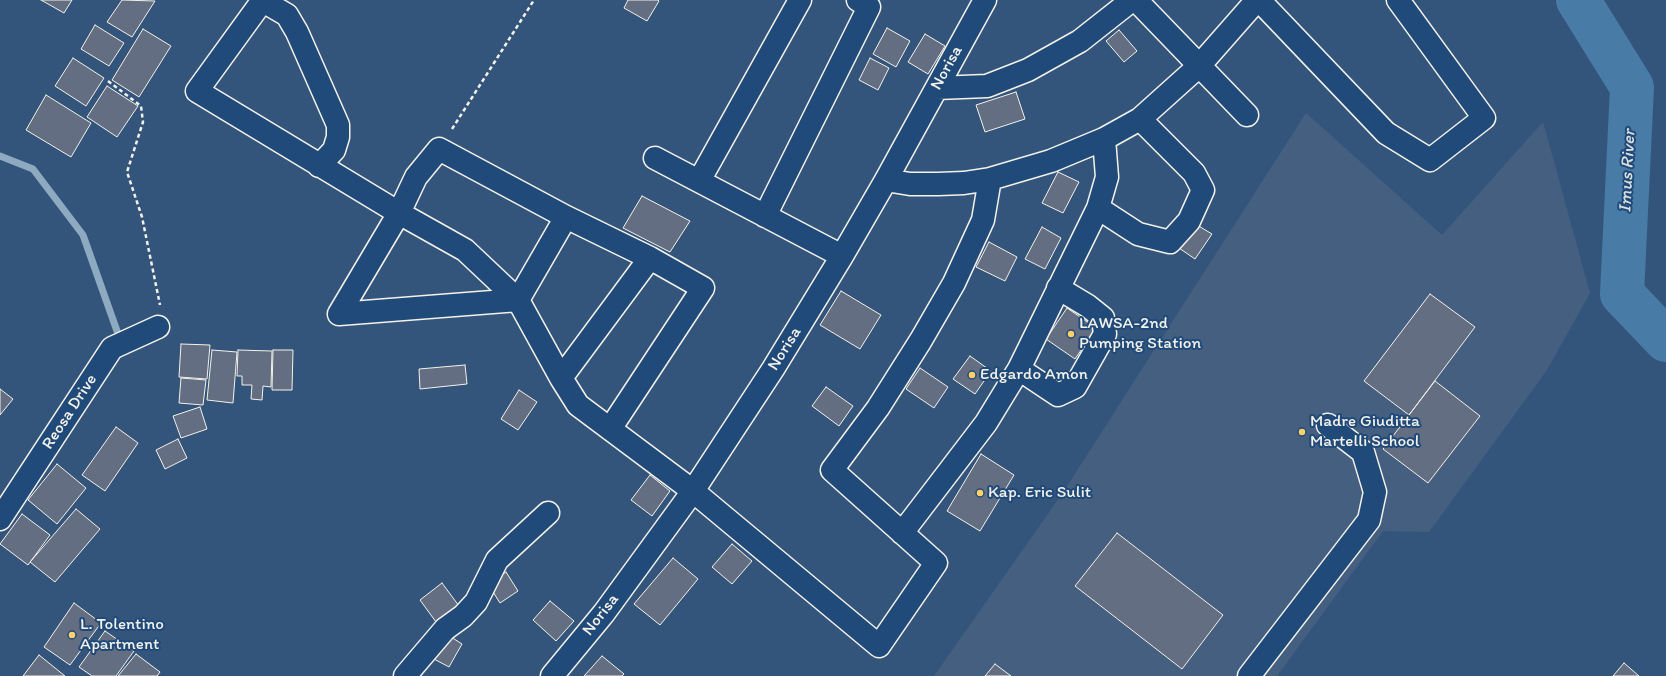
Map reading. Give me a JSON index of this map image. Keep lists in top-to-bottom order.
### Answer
{
  "streets": {
    "street": ["Norisa", "Reosa Drive"]
  },
  "water": ["Imus River"],
  "places": [
    "LAWSA-2nd Pumping Station",
    "Edgardo Amon",
    "Madre Giuditta Martelli School",
    "Kap. Eric Sulit",
    "L. Tolentino Apartment"
  ]
}
